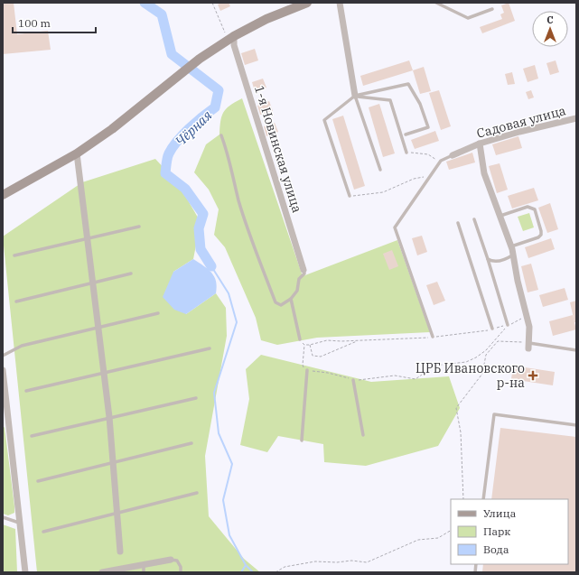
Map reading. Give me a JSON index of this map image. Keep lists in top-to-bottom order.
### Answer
{
  "streets": {
    "street": ["Садовая улица", "1-я Новинская улица"]
  },
  "water": ["Чёрная"],
  "places": {
    "health": ["ЦРБ Ивановского р-на"]
  },
  "legend": ["Улица", "Парк", "Вода"],
  "scale_bar": "100 m",
  "north": "top"
}
